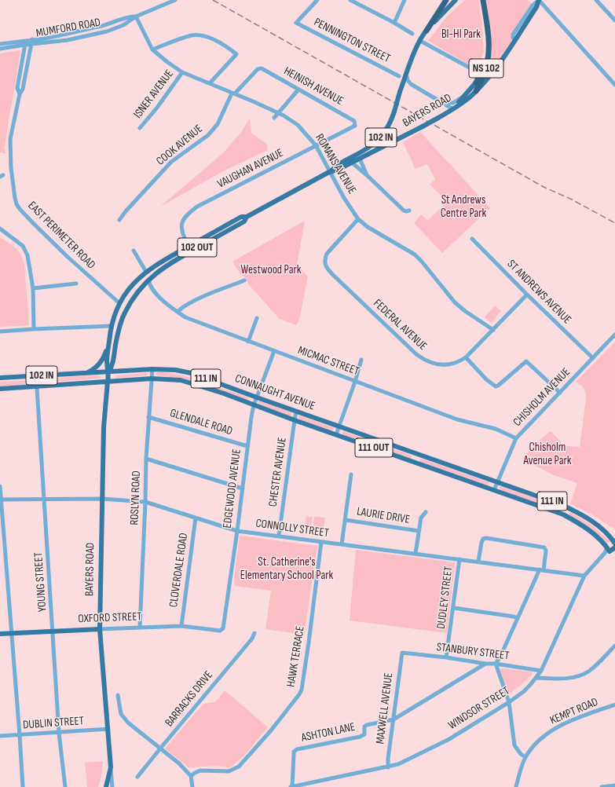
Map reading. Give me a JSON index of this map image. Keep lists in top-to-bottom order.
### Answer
{
  "streets": {
    "highway": ["NS 102"],
    "main road": [
      "BAYERS ROAD",
      "102 IN",
      "102 OUT",
      "111 IN",
      "CONNAUGHT AVENUE",
      "111 OUT",
      "OXFORD STREET",
      "WINDSOR STREET"
    ],
    "street": [
      "MUMFORD ROAD",
      "PENNINGTON STREET",
      "HEINISH AVENUE",
      "ISNER AVENUE",
      "COOK AVENUE",
      "ROMANS AVENUE",
      "VAUGHAN AVENUE",
      "EAST PERIMETER ROAD",
      "ST ANDREWS AVENUE",
      "FEDERAL AVENUE",
      "MICMAC STREET",
      "CHISHOLM AVENUE",
      "GLENDALE ROAD",
      "CHESTER AVENUE",
      "EDGEWOOD AVENUE",
      "ROSLYN ROAD",
      "LAURIE DRIVE",
      "CONNOLLY STREET",
      "CLOVERDALE ROAD",
      "YOUNG STREET",
      "DUDLEY STREET",
      "STANBURY STREET",
      "HAWK TERRACE",
      "BARRACKS DRIVE",
      "MAXWELL AVENUE",
      "KEMPT ROAD",
      "DUBLIN STREET",
      "ASHTON LANE"
    ]
  },
  "crossings": [
    ["MUMFORD ROAD", "ROMANS AVENUE"],
    ["MUMFORD ROAD", "EAST PERIMETER ROAD"],
    ["NS 102", "BAYERS ROAD"],
    ["HEINISH AVENUE", "COOK AVENUE"],
    ["HEINISH AVENUE", "VAUGHAN AVENUE"],
    ["ISNER AVENUE", "ROMANS AVENUE"],
    ["BAYERS ROAD", "ROMANS AVENUE"],
    ["BAYERS ROAD", "VAUGHAN AVENUE"],
    ["BAYERS ROAD", "EAST PERIMETER ROAD"],
    ["BAYERS ROAD", "MICMAC STREET"],
    ["BAYERS ROAD", "CONNAUGHT AVENUE"],
    ["BAYERS ROAD", "CONNOLLY STREET"],
    ["BAYERS ROAD", "OXFORD STREET"],
    ["BAYERS ROAD", "DUBLIN STREET"],
    ["COOK AVENUE", "ROMANS AVENUE"],
    ["ROMANS AVENUE", "VAUGHAN AVENUE"],
    ["ROMANS AVENUE", "FEDERAL AVENUE"],
    ["ST ANDREWS AVENUE", "FEDERAL AVENUE"],
    ["ST ANDREWS AVENUE", "CHISHOLM AVENUE"],
    ["MICMAC STREET", "CHISHOLM AVENUE"],
    ["MICMAC STREET", "EDGEWOOD AVENUE"],
    ["CONNAUGHT AVENUE", "CHISHOLM AVENUE"],
    ["CONNAUGHT AVENUE", "CHESTER AVENUE"],
    ["CONNAUGHT AVENUE", "EDGEWOOD AVENUE"],
    ["CONNAUGHT AVENUE", "ROSLYN ROAD"],
    ["CONNAUGHT AVENUE", "YOUNG STREET"],
    ["CONNAUGHT AVENUE", "WINDSOR STREET"],
    ["GLENDALE ROAD", "EDGEWOOD AVENUE"],
    ["GLENDALE ROAD", "ROSLYN ROAD"],
    ["CHESTER AVENUE", "CONNOLLY STREET"],
    ["EDGEWOOD AVENUE", "CONNOLLY STREET"],
    ["EDGEWOOD AVENUE", "OXFORD STREET"],
    ["ROSLYN ROAD", "CONNOLLY STREET"],
    ["ROSLYN ROAD", "OXFORD STREET"],
    ["CONNOLLY STREET", "CLOVERDALE ROAD"],
    ["CONNOLLY STREET", "YOUNG STREET"],
    ["CONNOLLY STREET", "DUDLEY STREET"],
    ["CONNOLLY STREET", "HAWK TERRACE"],
    ["CONNOLLY STREET", "WINDSOR STREET"],
    ["CLOVERDALE ROAD", "OXFORD STREET"],
    ["YOUNG STREET", "OXFORD STREET"],
    ["YOUNG STREET", "DUBLIN STREET"],
    ["DUDLEY STREET", "STANBURY STREET"],
    ["STANBURY STREET", "MAXWELL AVENUE"],
    ["STANBURY STREET", "WINDSOR STREET"],
    ["MAXWELL AVENUE", "WINDSOR STREET"],
    ["MAXWELL AVENUE", "ASHTON LANE"],
    ["WINDSOR STREET", "ASHTON LANE"]
  ],
  "parks": [
    "BI-HI Park",
    "St Andrews Centre Park",
    "Westwood Park",
    "Chisholm Avenue Park",
    "St. Catherine's Elementary School Park"
  ]
}
